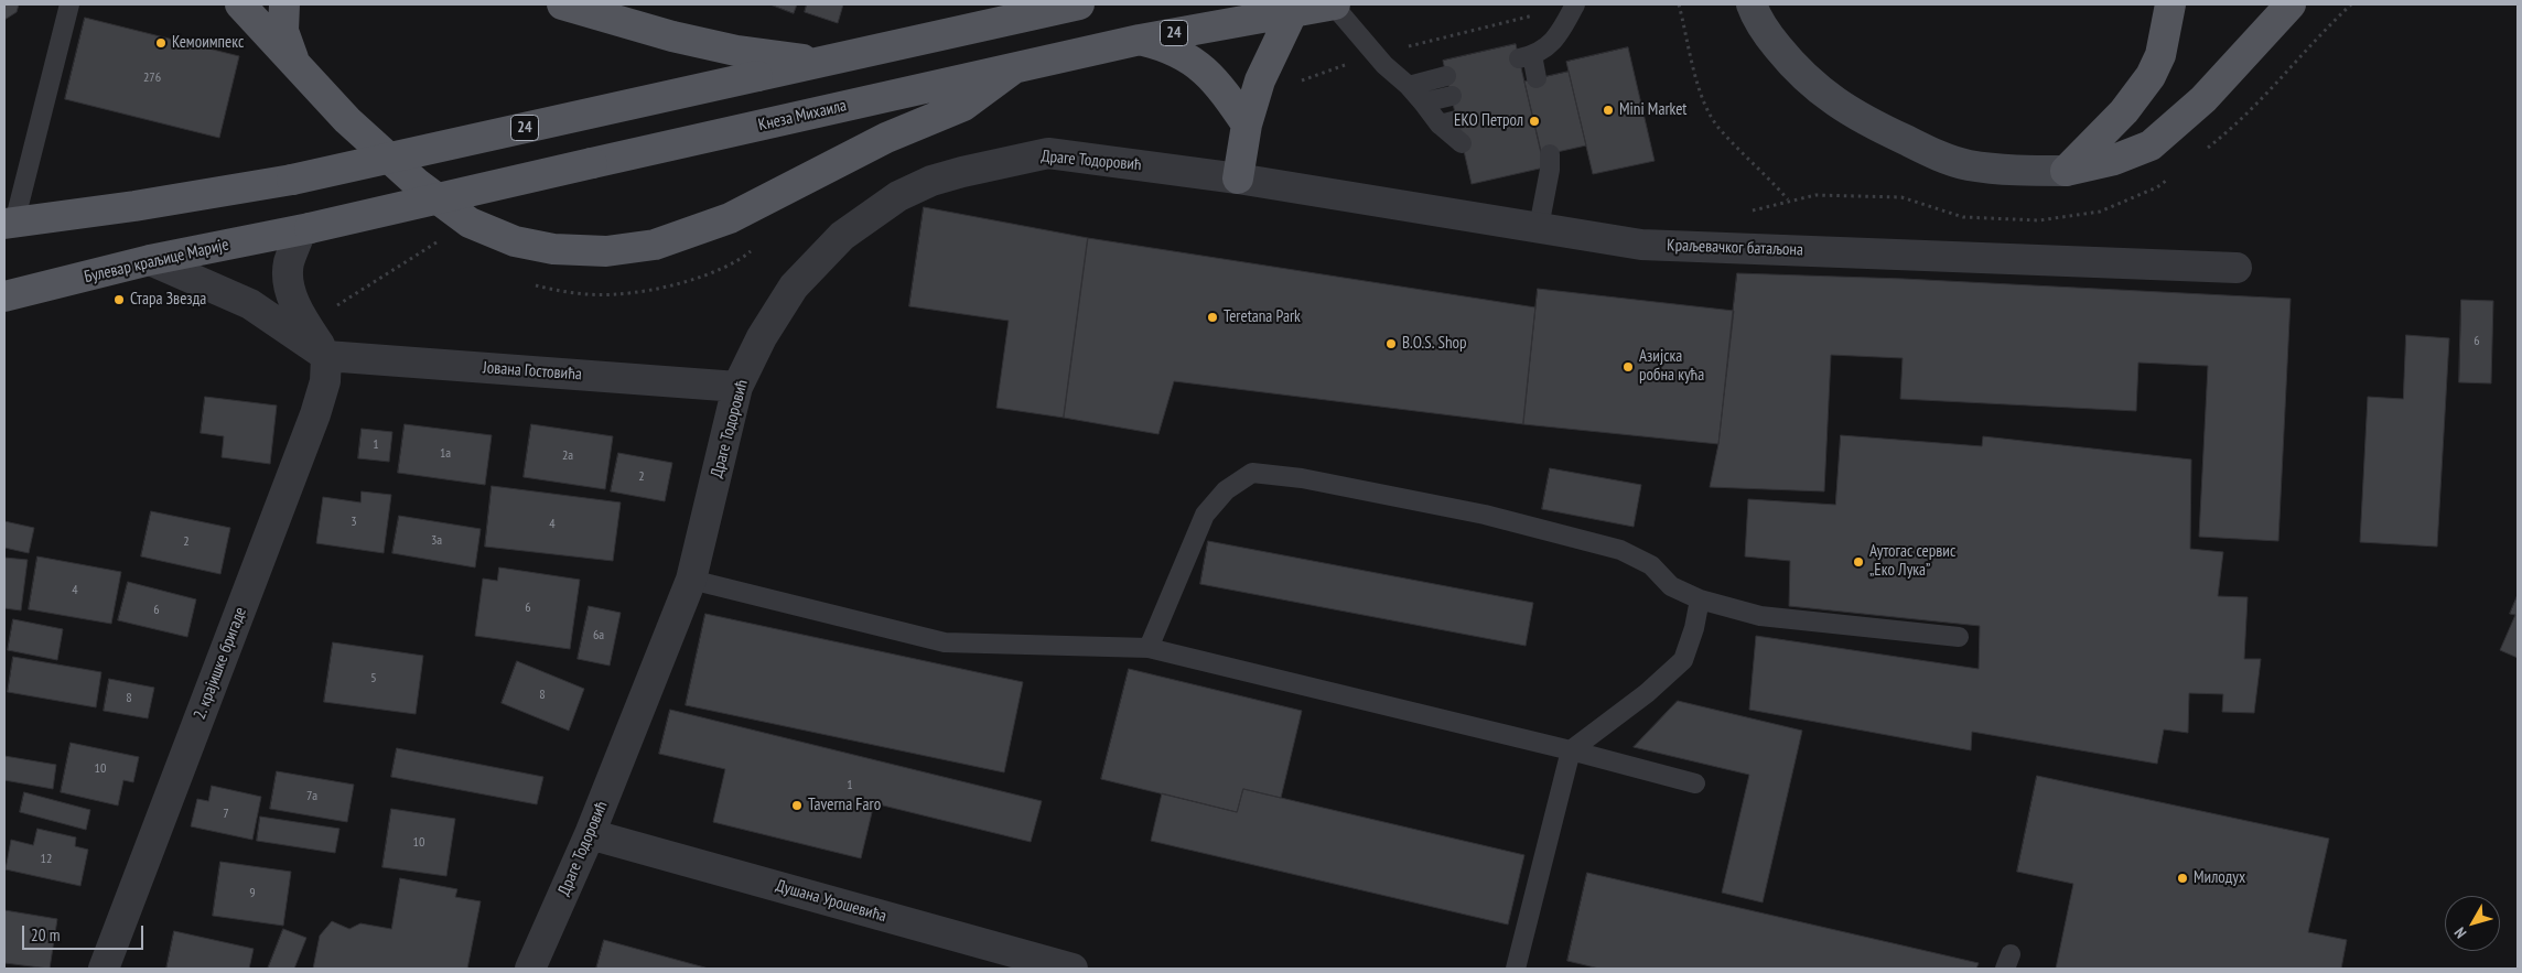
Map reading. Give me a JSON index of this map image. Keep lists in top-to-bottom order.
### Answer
{
  "streets": {
    "main road": ["24", "Кнеза Михаила", "Булевар краљице Марије"],
    "street": [
      "Драге Тодоровић",
      "Краљевачког батаљона",
      "Јована Гостовића",
      "2. крајишке бригаде",
      "Душана Урошевића"
    ]
  },
  "crossings": [
    ["24", "Кнеза Михаила"],
    ["Кнеза Михаила", "Булевар краљице Марије"],
    ["Драге Тодоровић", "Краљевачког батаљона"],
    ["Драге Тодоровић", "Јована Гостовића"],
    ["Драге Тодоровић", "Душана Урошевића"],
    ["Јована Гостовића", "2. крајишке бригаде"]
  ],
  "places": [
    "Кемоимпекс",
    "Mini Market",
    "ЕКО Петрол",
    "Стара Звезда",
    "Teretana Park",
    "B.O.S. Shop",
    "Азијска робна кућа",
    "Аутогас сервис „Еко Лука”",
    "Taverna Faro",
    "Милодух"
  ],
  "house_numbers": [
    "276",
    "6",
    "1",
    "1a",
    "2a",
    "2",
    "3",
    "4",
    "3a",
    "2",
    "4",
    "6",
    "6",
    "6a",
    "5",
    "8",
    "8",
    "10",
    "1",
    "7a",
    "7",
    "10",
    "12",
    "9"
  ],
  "scale_bar": "20 m",
  "north": "bottom left"
}
